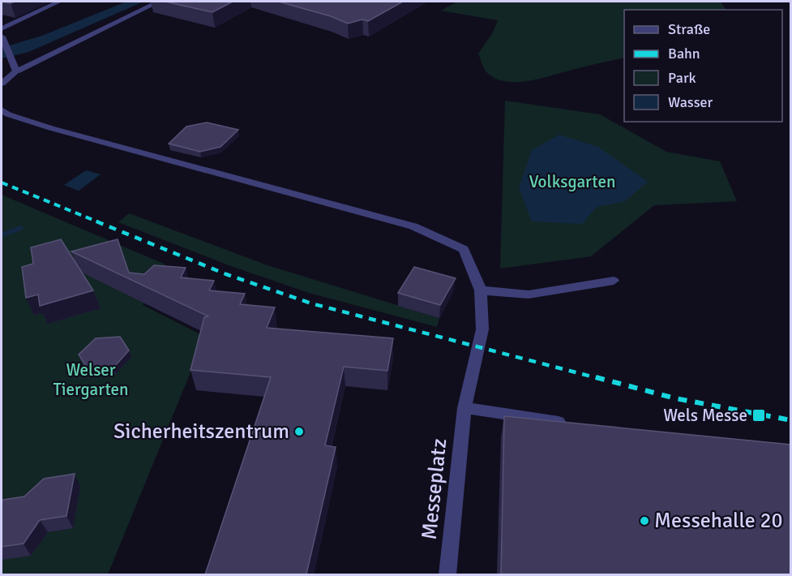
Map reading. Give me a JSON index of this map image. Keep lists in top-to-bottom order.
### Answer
{
  "streets": {
    "street": ["Messeplatz"]
  },
  "parks": ["Volksgarten", "Welser Tiergarten"],
  "places": {
    "transit": ["Wels Messe"],
    "other": ["Sicherheitszentrum", "Messehalle 20"]
  },
  "legend": [
    "Straße",
    "Bahn",
    "Park",
    "Wasser"
  ]
}
